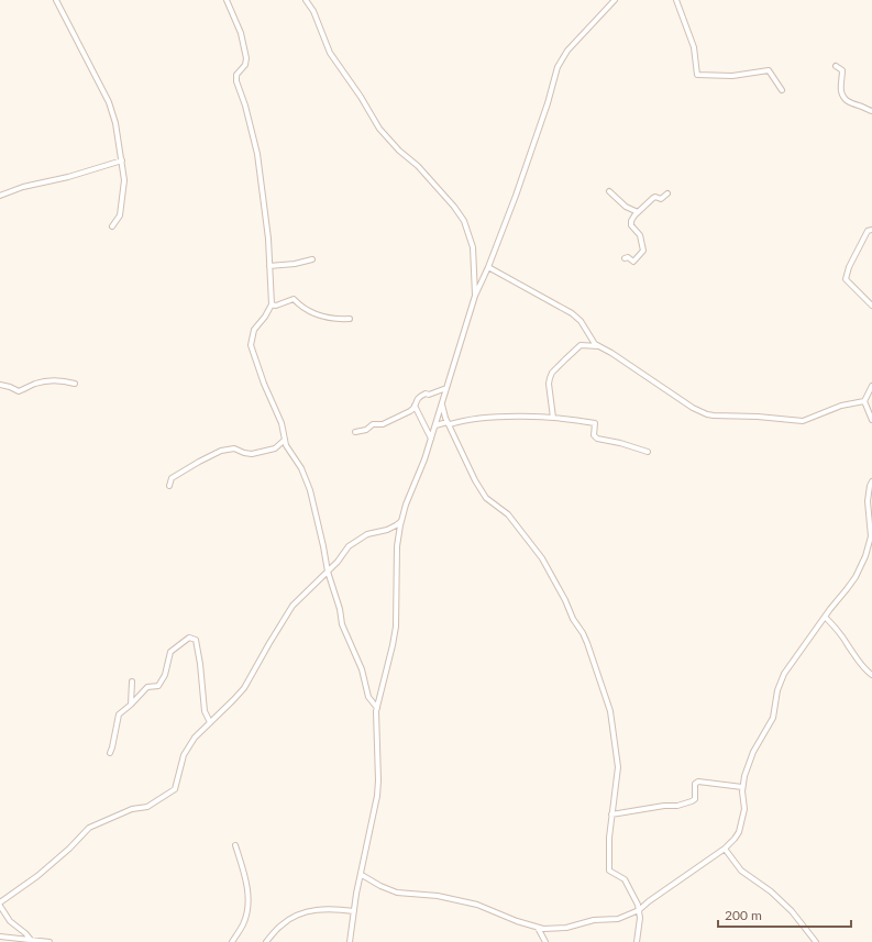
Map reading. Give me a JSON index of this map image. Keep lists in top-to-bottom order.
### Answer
{
  "scale_bar": "200 m"
}
